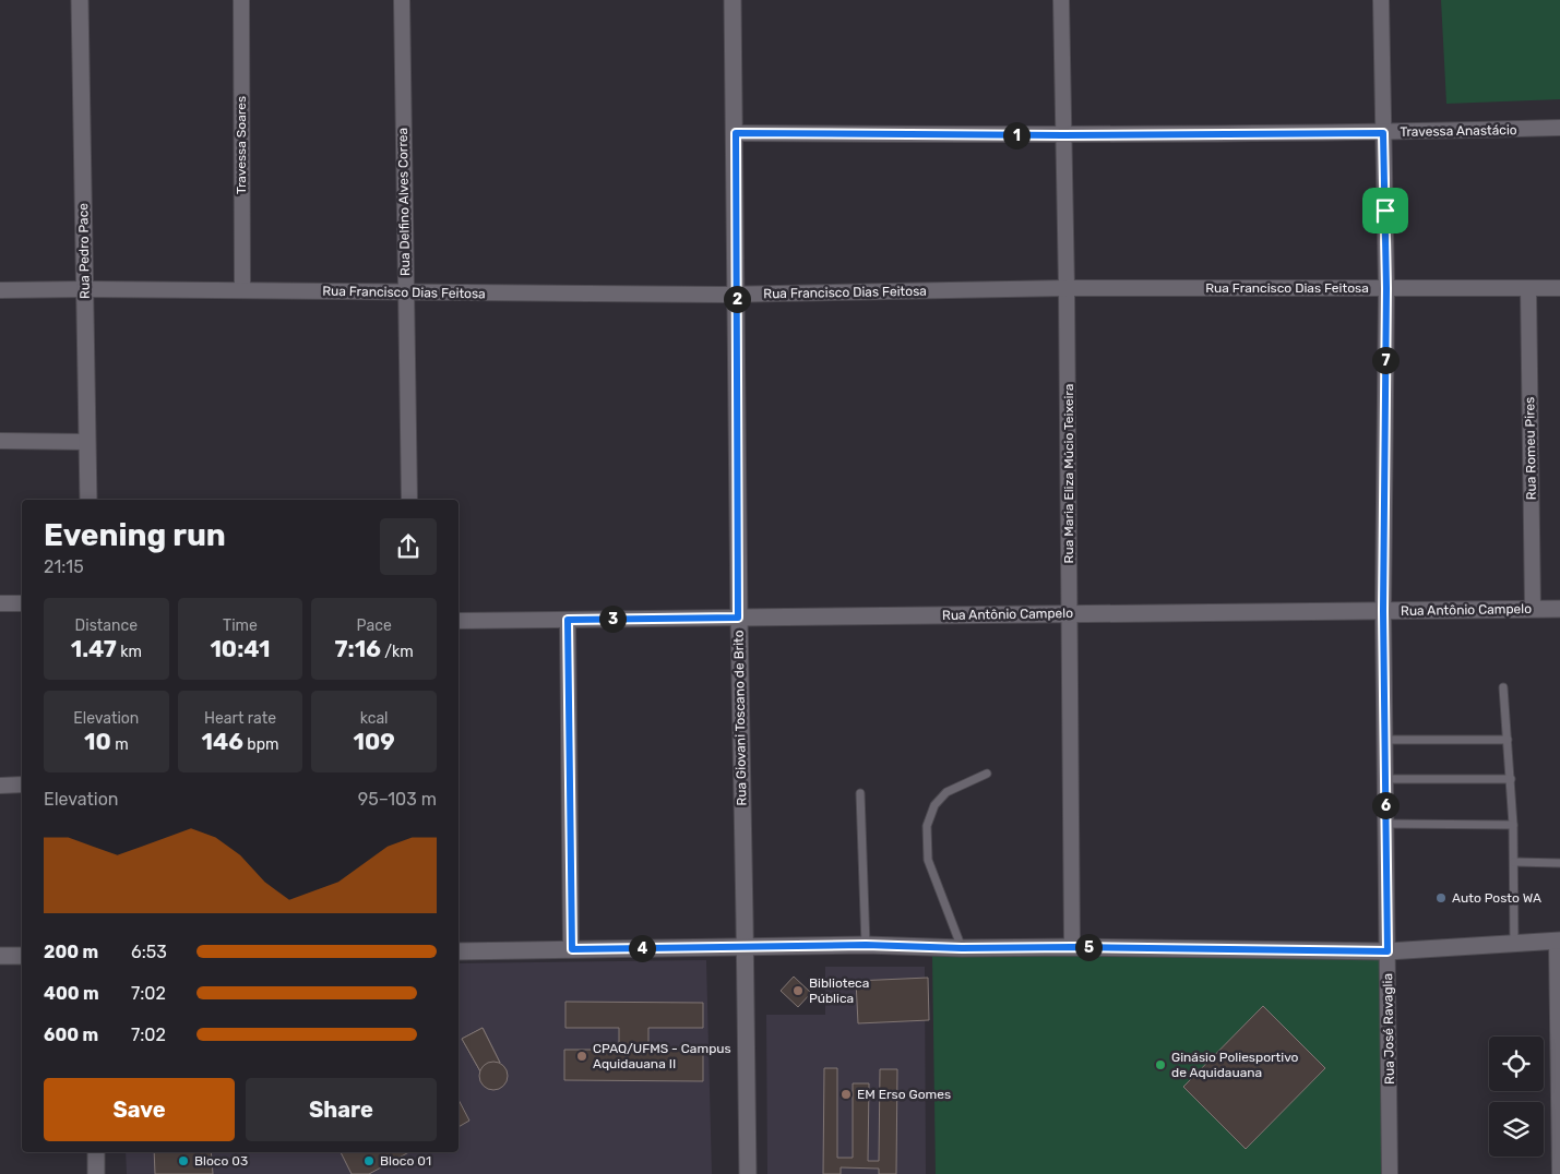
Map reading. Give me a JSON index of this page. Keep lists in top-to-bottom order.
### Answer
{
  "streets": {
    "main road": ["Rua Pedro Pace", "Rua Antônio Campelo", "Rua Giovani Toscano de Brito"],
    "street": [
      "Travessa Anastácio",
      "Travessa Soares",
      "Rua Delfino Alves Correa",
      "Rua Francisco Dias Feitosa",
      "Rua Romeu Pires",
      "Rua Maria Eliza Múcio Teixeira",
      "Rua José Ravaglia"
    ]
  },
  "crossings": [
    ["Travessa Anastácio", "Rua Maria Eliza Múcio Teixeira"],
    ["Travessa Anastácio", "Rua Giovani Toscano de Brito"],
    ["Travessa Anastácio", "Rua José Ravaglia"],
    ["Travessa Soares", "Rua Francisco Dias Feitosa"],
    ["Rua Delfino Alves Correa", "Rua Francisco Dias Feitosa"],
    ["Rua Pedro Pace", "Rua Francisco Dias Feitosa"],
    ["Rua Francisco Dias Feitosa", "Rua Romeu Pires"],
    ["Rua Francisco Dias Feitosa", "Rua Maria Eliza Múcio Teixeira"],
    ["Rua Francisco Dias Feitosa", "Rua Giovani Toscano de Brito"],
    ["Rua Francisco Dias Feitosa", "Rua José Ravaglia"],
    ["Rua Romeu Pires", "Rua Antônio Campelo"],
    ["Rua Maria Eliza Múcio Teixeira", "Rua Antônio Campelo"],
    ["Rua Antônio Campelo", "Rua Giovani Toscano de Brito"],
    ["Rua Antônio Campelo", "Rua José Ravaglia"]
  ],
  "places": [
    "Auto Posto WA",
    "Biblioteca Pública",
    "CPAQ/UFMS - Campus Aquidauana II",
    "Ginásio Poliesportivo de Aquidauana",
    "EM Erso Gomes",
    "Bloco 03",
    "Bloco 01"
  ],
  "page": {
    "pins": [
      "1",
      "2",
      "7",
      "3",
      "6",
      "5",
      "4"
    ],
    "heading": ["Evening run", "21:15"],
    "stats": [
      ["Distance", "1.47 km"],
      ["Time", "10:41"],
      ["Pace", "7:16 /km"],
      ["Elevation", "10 m"],
      ["Heart rate", "146 bpm"],
      ["kcal", "109"]
    ],
    "chart": ["Elevation", "95–103 m"],
    "list": [
      {
        "name": "200 m",
        "note": "6:53"
      },
      {
        "name": "400 m",
        "note": "7:02"
      },
      {
        "name": "600 m",
        "note": "7:02"
      }
    ],
    "buttons": ["Save", "Share"]
  }
}
